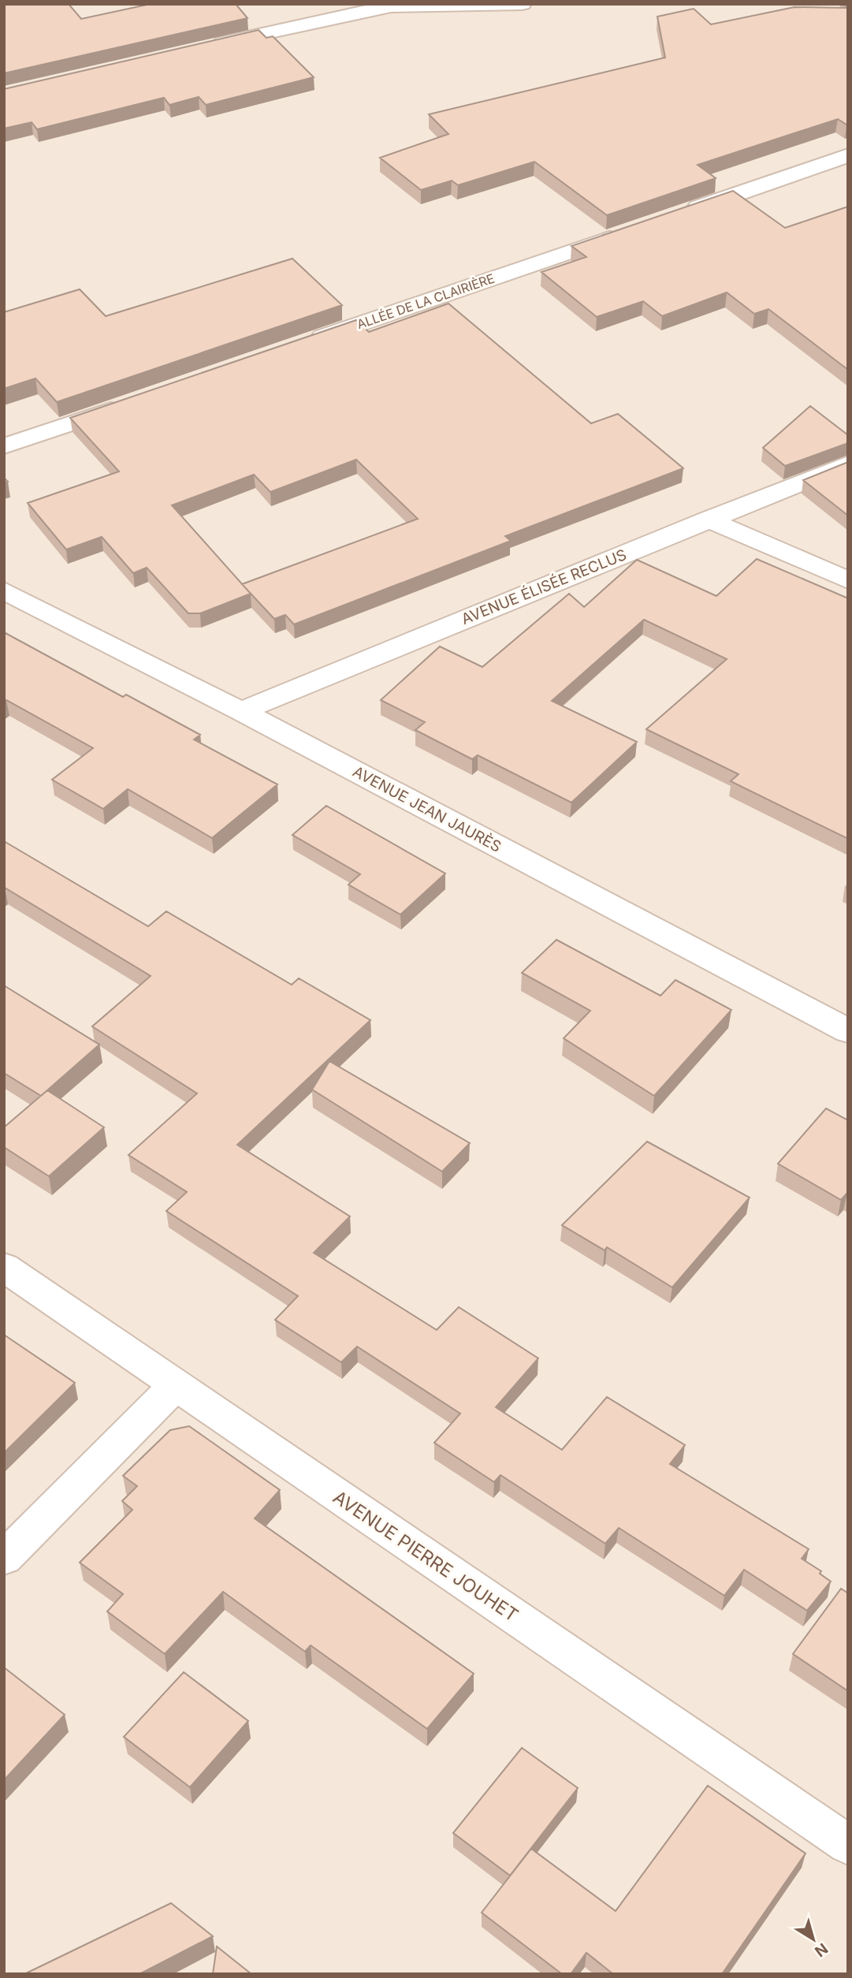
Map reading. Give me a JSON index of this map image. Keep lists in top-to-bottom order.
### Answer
{
  "streets": {
    "street": [
      "ALLÉE DE LA CLAIRIÈRE",
      "AVENUE ÉLISÉE RECLUS",
      "AVENUE JEAN JAURÈS",
      "AVENUE PIERRE JOUHET"
    ]
  },
  "crossings": [
    ["AVENUE ÉLISÉE RECLUS", "AVENUE JEAN JAURÈS"]
  ],
  "north": "bottom right"
}
